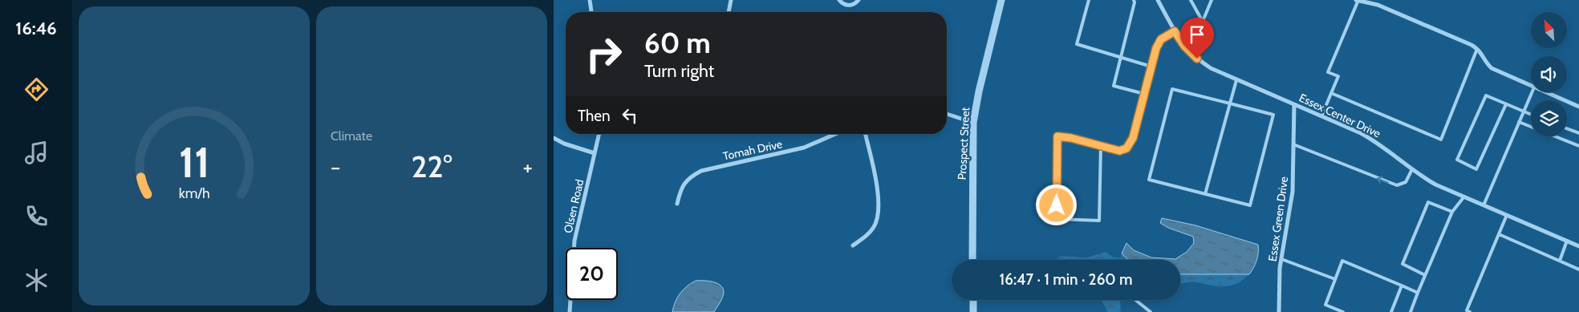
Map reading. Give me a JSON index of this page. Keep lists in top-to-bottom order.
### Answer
{
  "streets": {
    "street": [
      "Essex Center Drive",
      "Prospect Street",
      "Tomah Drive",
      "Olsen Road",
      "Essex Green Drive"
    ]
  },
  "crossings": [
    ["Essex Center Drive", "Essex Green Drive"]
  ],
  "north": "top left",
  "page": {
    "tabs": "16:46",
    "tile": "Climate",
    "turn": ["60 m", "Turn right"],
    "then": "Then",
    "heat": ["−", "22°", "+"],
    "limit": "20",
    "trip": "16:47 · 1 min · 260 m",
    "gauge": ["11", "km/h"]
  }
}
